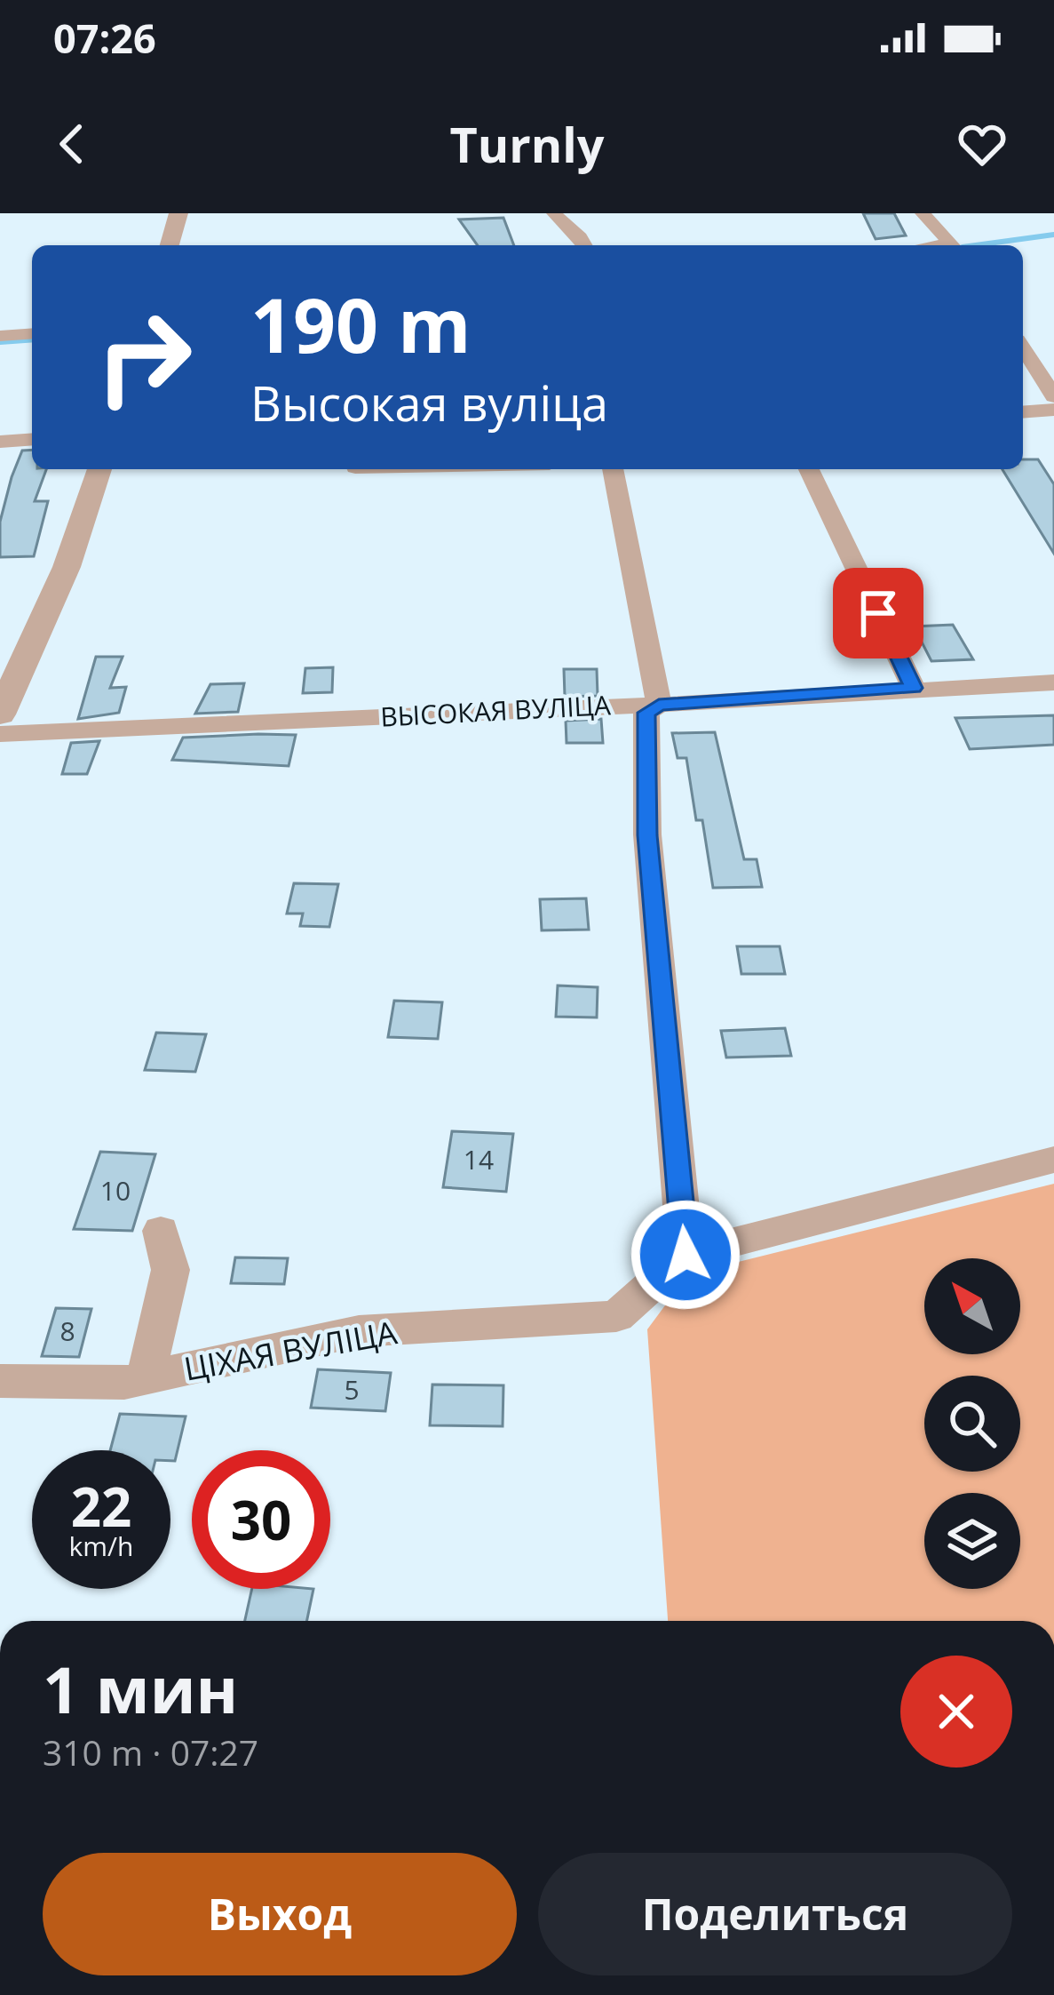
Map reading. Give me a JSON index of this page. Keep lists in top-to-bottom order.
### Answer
{
  "streets": {
    "street": ["ВЫСОКАЯ ВУЛІЦА", "ЦІХАЯ ВУЛІЦА"]
  },
  "house_numbers": [
    "14",
    "10",
    "8",
    "5"
  ],
  "north": "top left",
  "page": {
    "status": "07:26",
    "header": "Turnly",
    "turn": ["190 m", "Высокая вуліца"],
    "speed": "22 km/h",
    "limit": "30",
    "heading": ["1 мин", "310 m · 07:27"],
    "buttons": ["Выход", "Поделиться"]
  }
}
